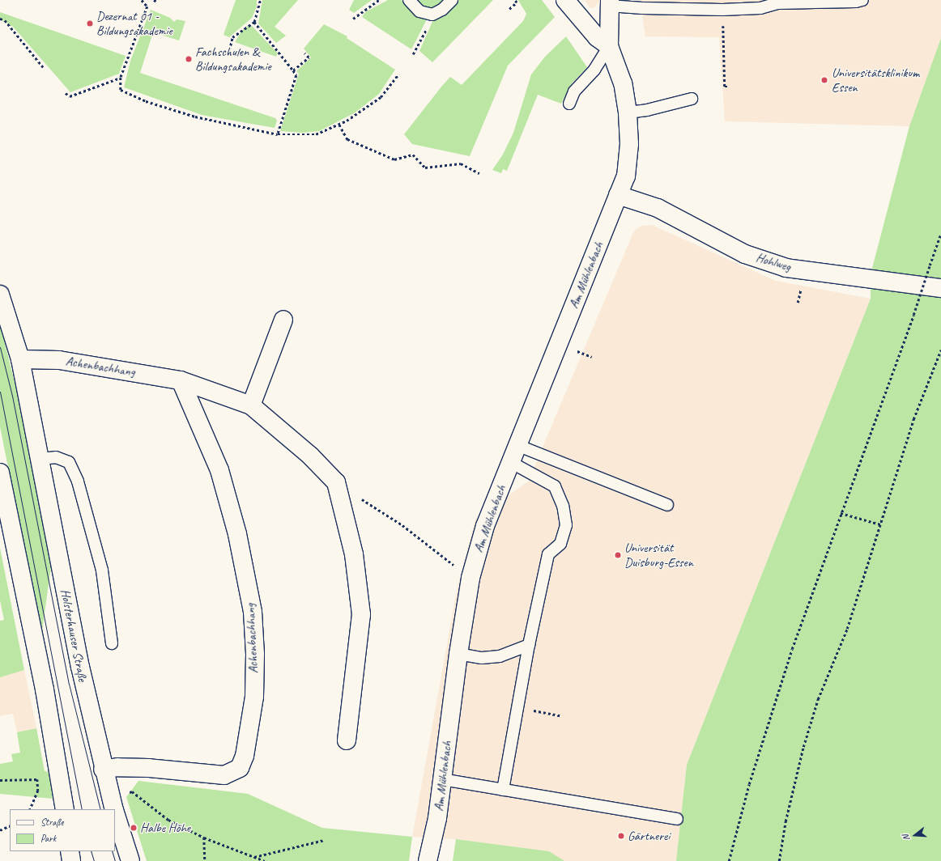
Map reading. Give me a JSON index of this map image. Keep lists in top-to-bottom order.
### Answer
{
  "streets": {
    "street": [
      "Hohlweg",
      "Am Mühlenbach",
      "Achenbachhang",
      "Holsterhauser Straße"
    ]
  },
  "crossings": [
    ["Hohlweg", "Am Mühlenbach"],
    ["Achenbachhang", "Holsterhauser Straße"]
  ],
  "places": [
    "Dezernat 01 - Bildungsakademie",
    "Fachschulen & Bildungsakademie",
    "Universitätsklinikum Essen",
    "Universität Duisburg-Essen",
    "Halbe Höhe",
    "Gärtnerei"
  ],
  "legend": ["Straße", "Park"],
  "north": "left"
}
